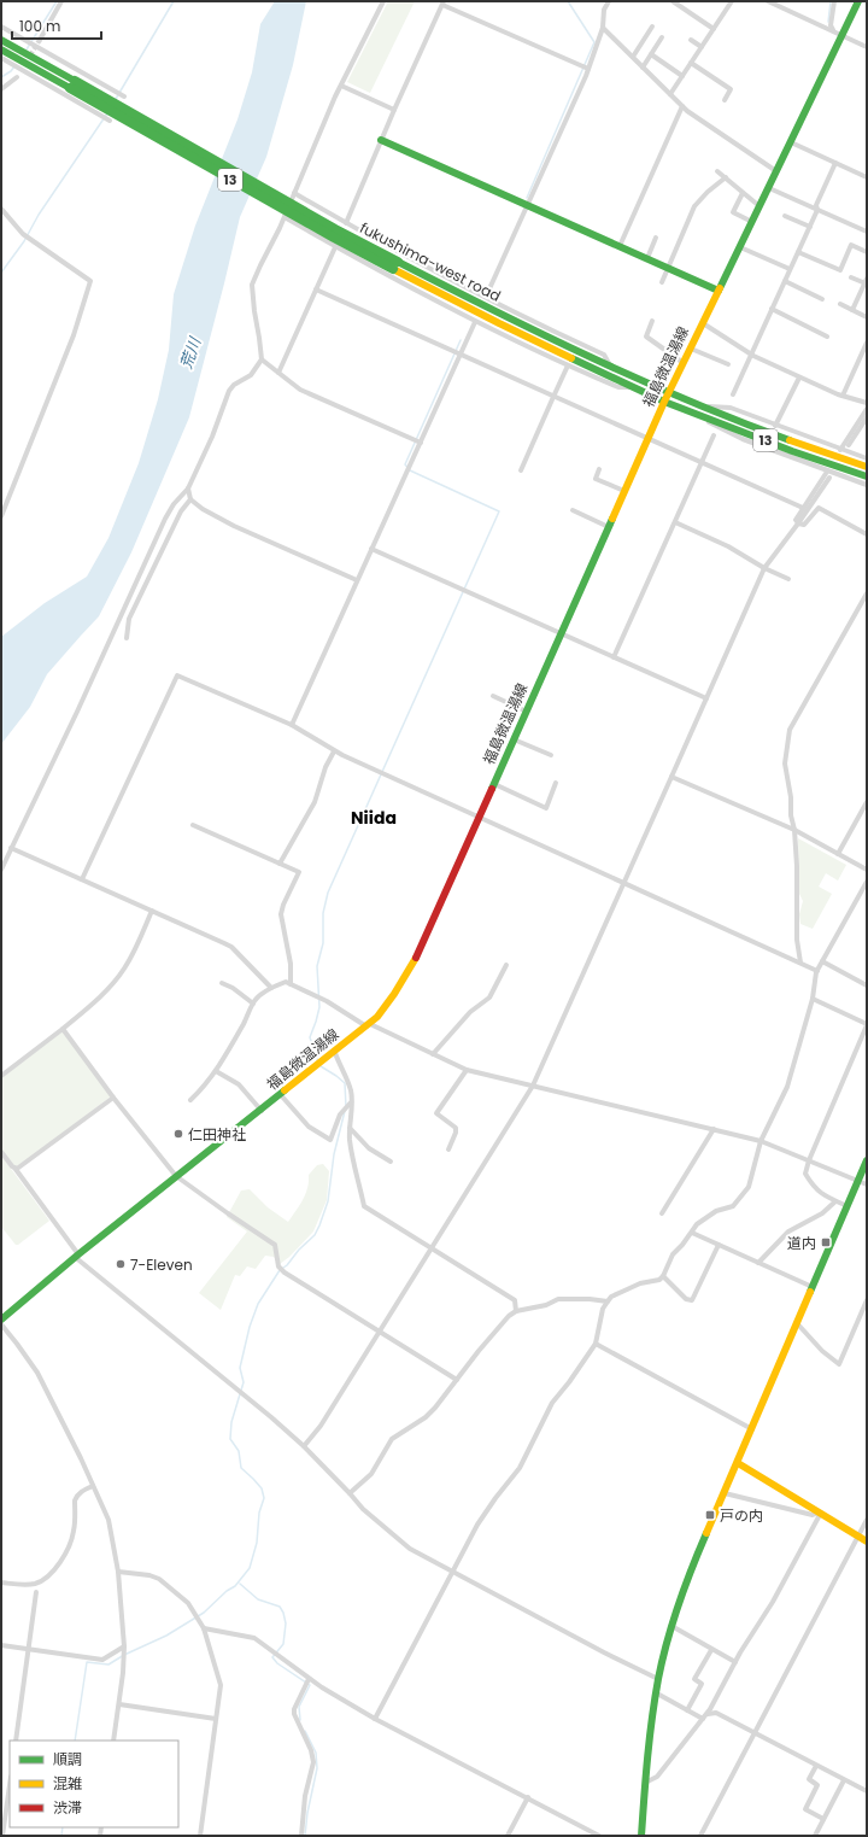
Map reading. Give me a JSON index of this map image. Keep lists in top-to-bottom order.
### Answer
{
  "streets": {
    "main road": ["13", "fukushima-west road", "福島微温湯線"]
  },
  "crossings": [
    ["fukushima-west road", "福島微温湯線"]
  ],
  "districts": ["Niida"],
  "water": ["荒川"],
  "places": {
    "other": ["仁田神社", "7-Eleven"],
    "transit": ["道内", "戸の内"]
  },
  "legend": ["順調", "混雑", "渋滞"],
  "scale_bar": "100 m"
}
